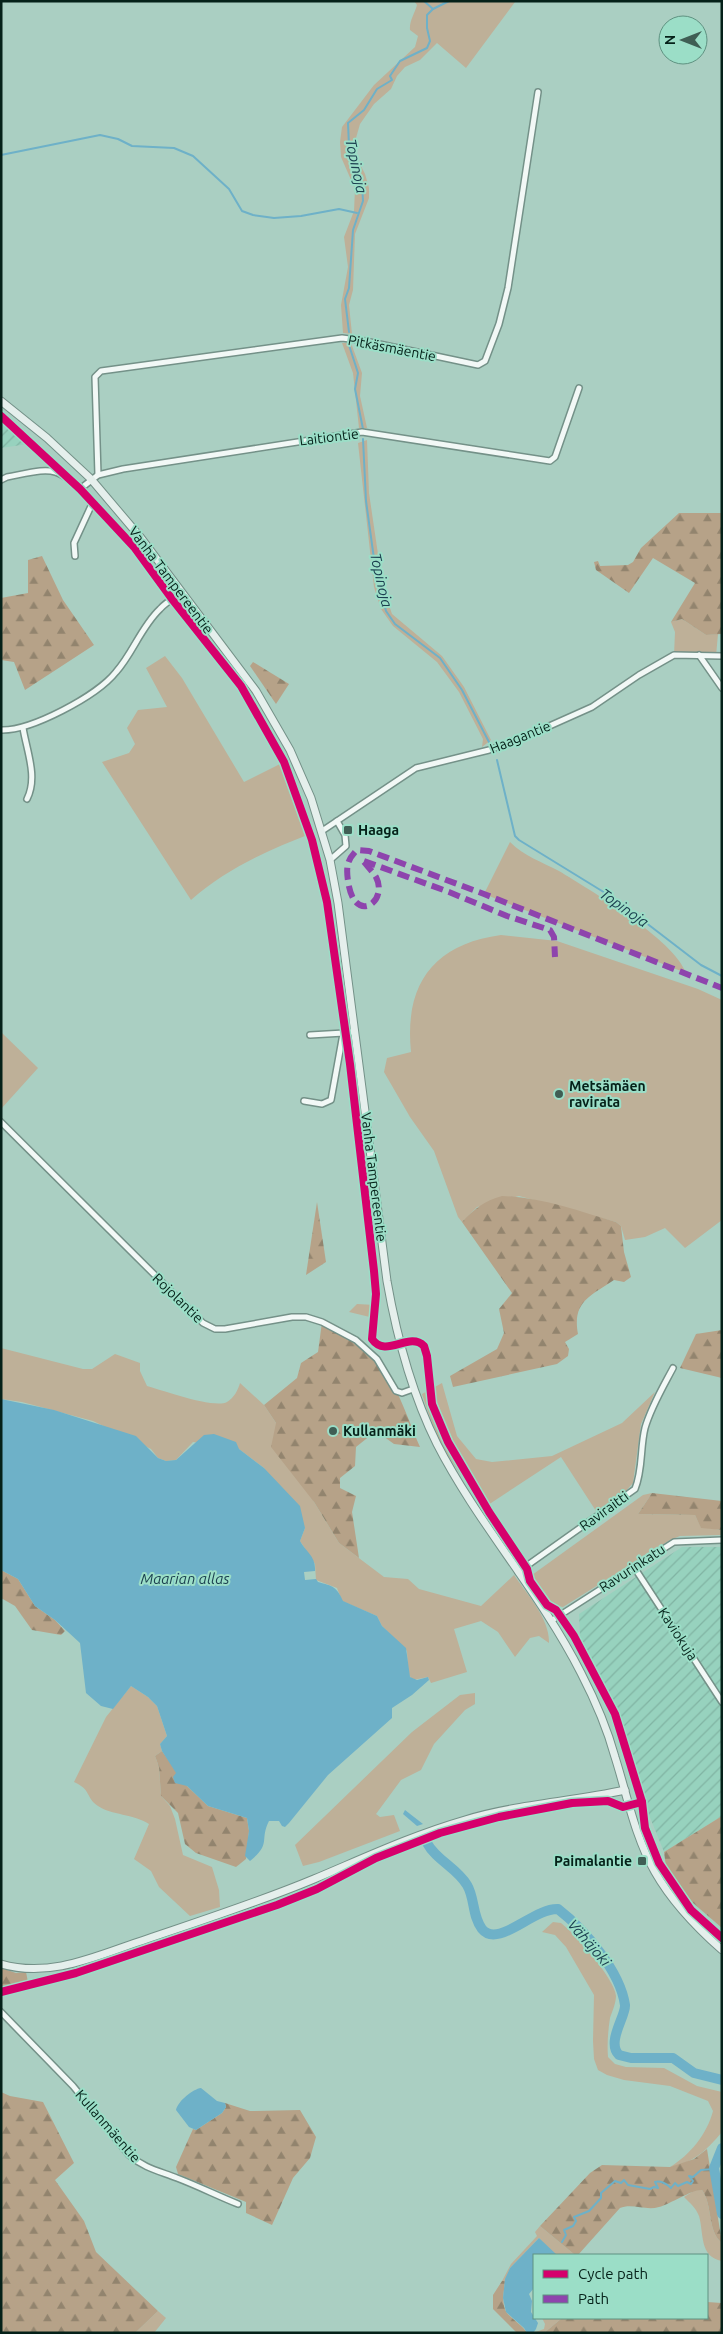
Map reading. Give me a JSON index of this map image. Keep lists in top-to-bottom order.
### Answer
{
  "streets": {
    "main road": ["Vanha Tampereentie"],
    "street": [
      "Pitkäsmäentie",
      "Laitiontie",
      "Haagantie",
      "Rojolantie",
      "Raviraitti",
      "Ravurinkatu",
      "Kaviokuja",
      "Kullanmäentie"
    ]
  },
  "crossings": [
    ["Pitkäsmäentie", "Laitiontie"],
    ["Pitkäsmäentie", "Vanha Tampereentie"],
    ["Laitiontie", "Vanha Tampereentie"],
    ["Vanha Tampereentie", "Haagantie"],
    ["Vanha Tampereentie", "Rojolantie"],
    ["Vanha Tampereentie", "Raviraitti"],
    ["Vanha Tampereentie", "Ravurinkatu"],
    ["Ravurinkatu", "Kaviokuja"]
  ],
  "water": ["Topinoja", "Maarian allas", "Vähäjoki"],
  "places": {
    "transit": ["Haaga", "Paimalantie"],
    "other": ["Metsämäen ravirata", "Kullanmäki"]
  },
  "legend": ["Cycle path", "Path"],
  "north": "left"
}
